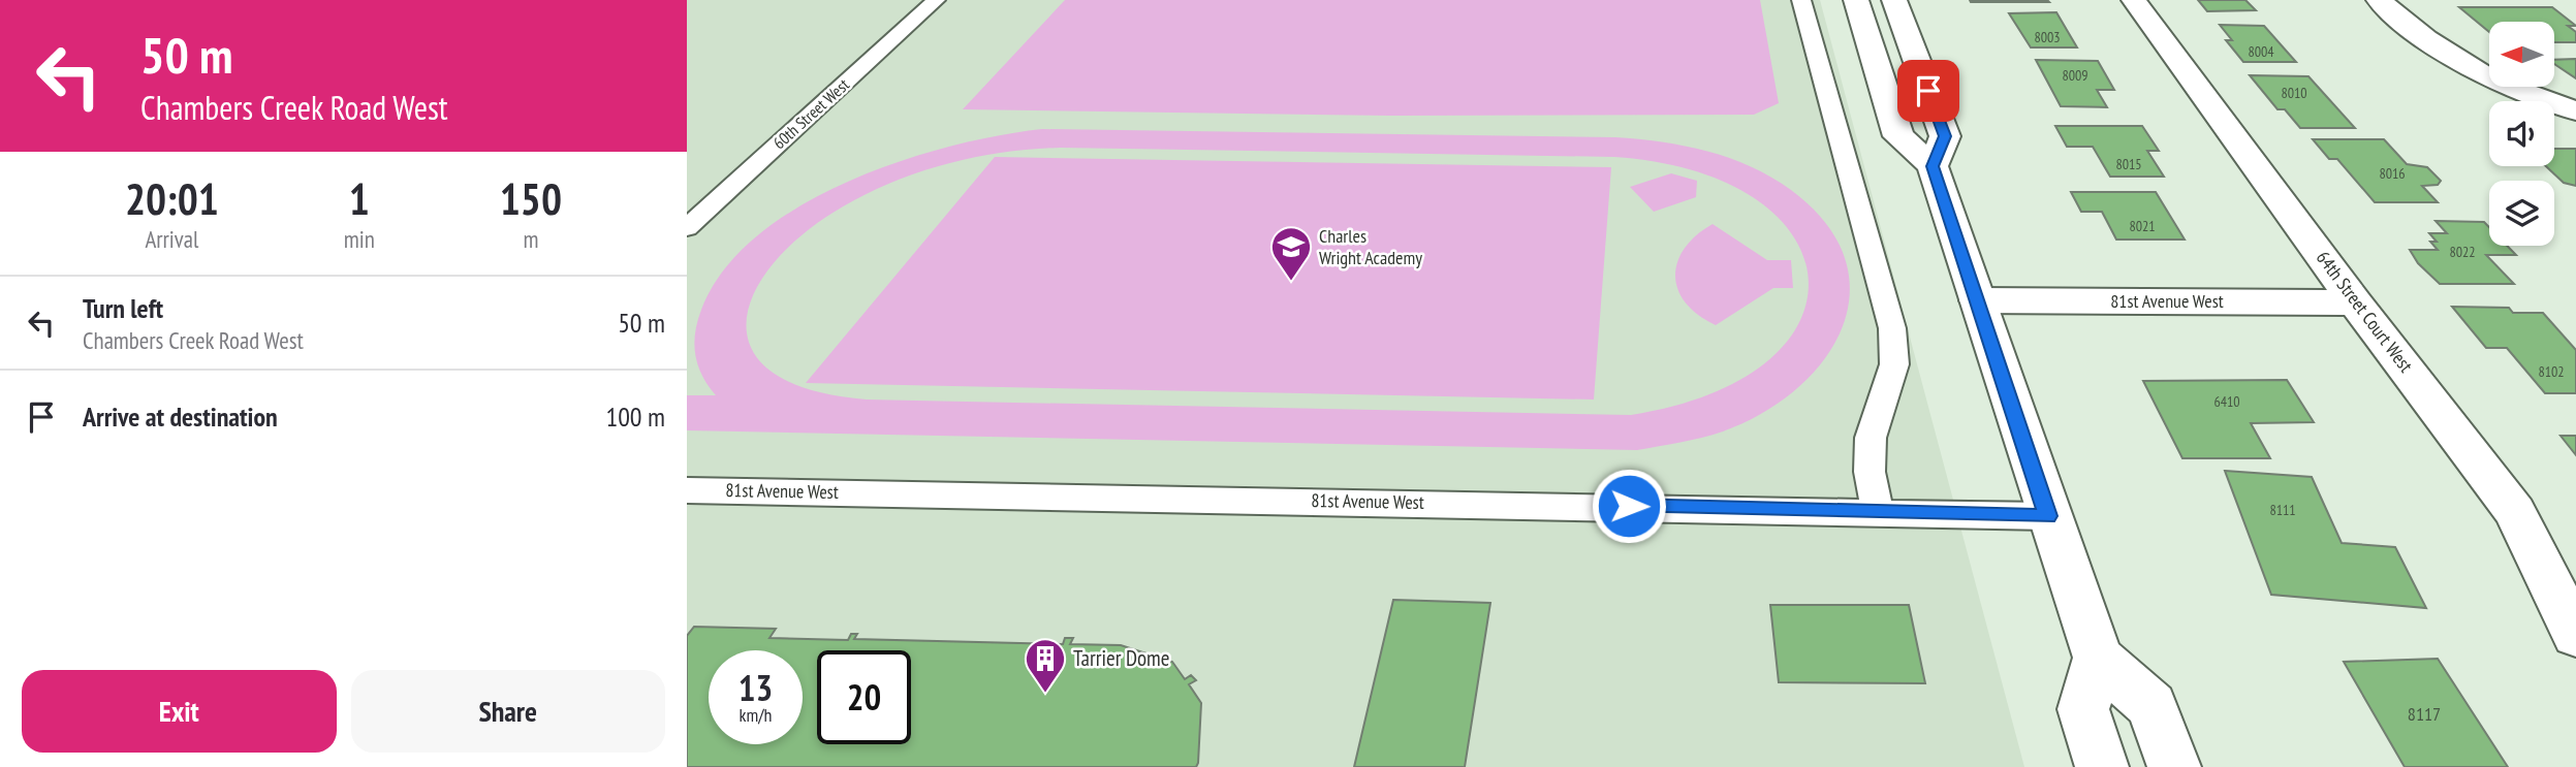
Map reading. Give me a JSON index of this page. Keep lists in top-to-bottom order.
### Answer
{
  "streets": {
    "street": ["81st Avenue West", "64th Street Court West"],
    "lane": ["60th Street West"]
  },
  "crossings": [
    ["81st Avenue West", "64th Street Court West"]
  ],
  "places": {
    "school or university": ["Charles Wright Academy"],
    "building": ["Tarrier Dome"]
  },
  "house_numbers": [
    "8003",
    "8004",
    "8009",
    "8010",
    "8015",
    "8016",
    "8021",
    "8022",
    "8102",
    "6410",
    "8111",
    "8117"
  ],
  "north": "left",
  "page": {
    "turn": ["50 m", "Chambers Creek Road West"],
    "eta": [
      "20:01",
      "Arrival",
      "1",
      "min",
      "150",
      "m"
    ],
    "list": [
      {
        "name": "Turn left",
        "note": "Chambers Creek Road West",
        "value": "50 m"
      },
      {
        "name": "Arrive at destination",
        "value": "100 m"
      }
    ],
    "speed": "13 km/h",
    "limit": "20",
    "buttons": ["Exit", "Share"]
  }
}
